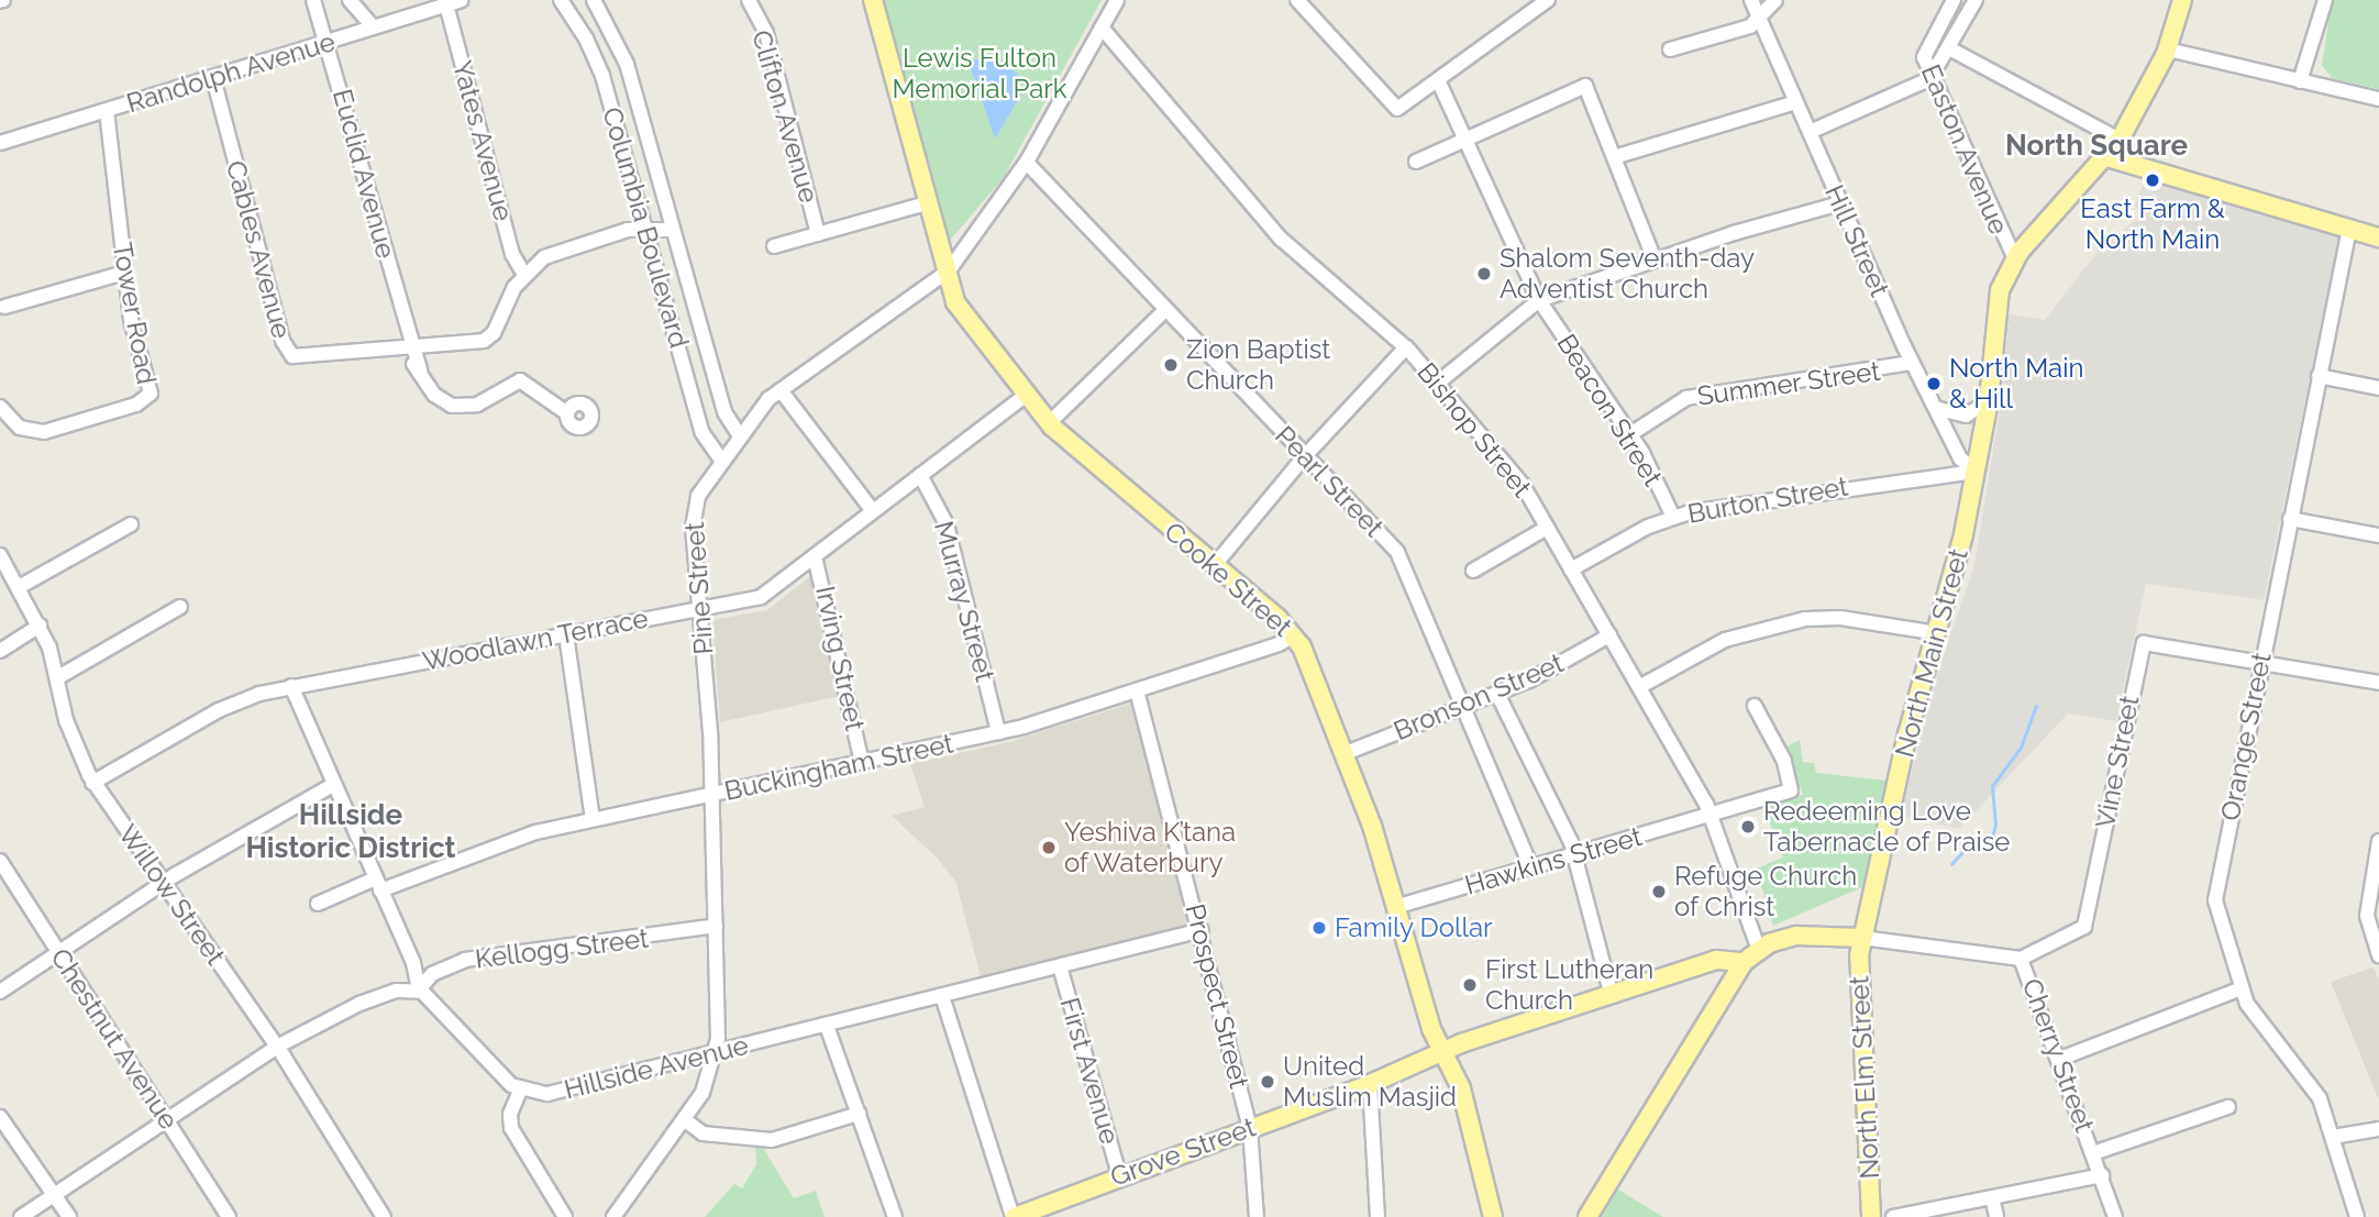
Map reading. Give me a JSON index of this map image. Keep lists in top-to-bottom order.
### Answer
{
  "streets": {
    "main road": [
      "Cooke Street",
      "North Main Street",
      "North Elm Street",
      "Grove Street"
    ],
    "street": [
      "Randolph Avenue",
      "Clifton Avenue",
      "Yates Avenue",
      "Easton Avenue",
      "Euclid Avenue",
      "Columbia Boulevard",
      "Hill Street",
      "Cables Avenue",
      "Tower Road",
      "Summer Street",
      "Beacon Street",
      "Bishop Street",
      "Pearl Street",
      "Burton Street",
      "Pine Street",
      "Murray Street",
      "Woodlawn Terrace",
      "Irving Street",
      "Bronson Street",
      "Orange Street",
      "Vine Street",
      "Buckingham Street",
      "Hawkins Street",
      "Willow Street",
      "Kellogg Street",
      "Prospect Street",
      "Chestnut Avenue",
      "Cherry Street",
      "Hillside Avenue",
      "First Avenue"
    ]
  },
  "crossings": [
    ["Randolph Avenue", "Yates Avenue"],
    ["Randolph Avenue", "Euclid Avenue"],
    ["Randolph Avenue", "Cables Avenue"],
    ["Randolph Avenue", "Tower Road"],
    ["Yates Avenue", "Cables Avenue"],
    ["Easton Avenue", "North Main Street"],
    ["Euclid Avenue", "Cables Avenue"],
    ["Columbia Boulevard", "Cables Avenue"],
    ["Columbia Boulevard", "Pine Street"],
    ["Hill Street", "Summer Street"],
    ["Hill Street", "Burton Street"],
    ["Hill Street", "North Main Street"],
    ["Summer Street", "Beacon Street"],
    ["Beacon Street", "Burton Street"],
    ["Bishop Street", "Burton Street"],
    ["Bishop Street", "Pine Street"],
    ["Bishop Street", "Bronson Street"],
    ["Bishop Street", "Hawkins Street"],
    ["Pearl Street", "Pine Street"],
    ["Pearl Street", "Bronson Street"],
    ["Pearl Street", "Hawkins Street"],
    ["Burton Street", "North Main Street"],
    ["Cooke Street", "Pine Street"],
    ["Cooke Street", "Woodlawn Terrace"],
    ["Cooke Street", "Bronson Street"],
    ["Cooke Street", "Buckingham Street"],
    ["Cooke Street", "Hawkins Street"],
    ["Cooke Street", "Grove Street"],
    ["Pine Street", "Woodlawn Terrace"],
    ["Pine Street", "Buckingham Street"],
    ["Pine Street", "Kellogg Street"],
    ["Pine Street", "Hillside Avenue"],
    ["Murray Street", "Woodlawn Terrace"],
    ["Murray Street", "Buckingham Street"],
    ["Woodlawn Terrace", "Irving Street"],
    ["Woodlawn Terrace", "Willow Street"],
    ["North Main Street", "Cherry Street"],
    ["North Main Street", "North Elm Street"],
    ["Irving Street", "Buckingham Street"],
    ["Orange Street", "Vine Street"],
    ["Vine Street", "Cherry Street"],
    ["Buckingham Street", "Prospect Street"],
    ["Prospect Street", "Hillside Avenue"],
    ["Prospect Street", "Grove Street"],
    ["Cherry Street", "North Elm Street"],
    ["Hillside Avenue", "First Avenue"],
    ["First Avenue", "Grove Street"]
  ],
  "districts": ["North Square", "Hillside Historic District"],
  "parks": ["Lewis Fulton Memorial Park"],
  "places": [
    "East Farm & North Main",
    "Shalom Seventh-day Adventist Church",
    "Zion Baptist Church",
    "North Main & Hill",
    "Redeeming Love Tabernacle of Praise",
    "Yeshiva K’tana of Waterbury",
    "Refuge Church of Christ",
    "Family Dollar",
    "First Lutheran Church",
    "United Muslim Masjid"
  ]
}
